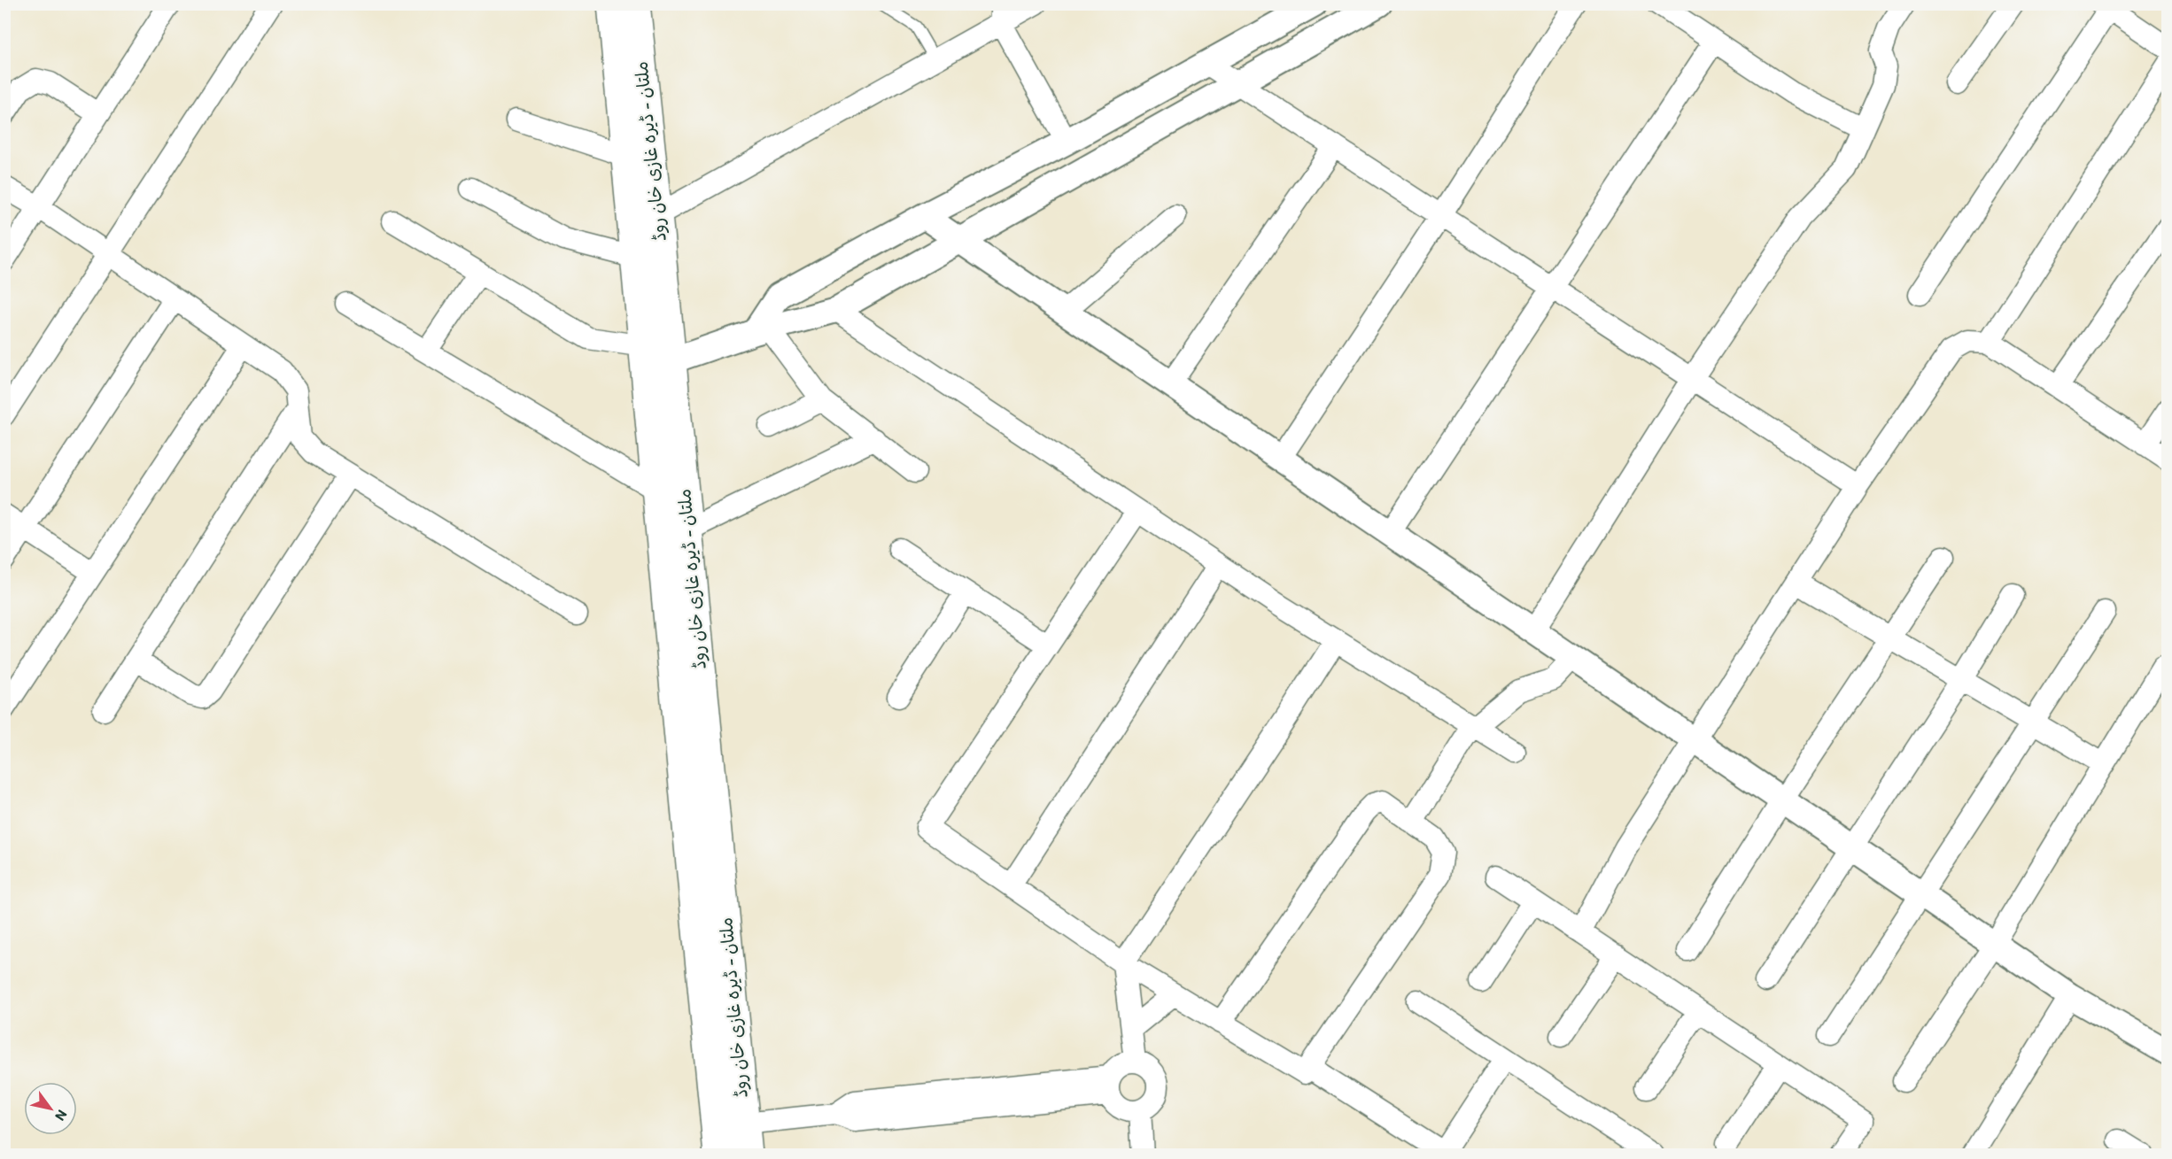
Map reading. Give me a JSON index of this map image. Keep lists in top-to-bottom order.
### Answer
{
  "streets": {
    "highway": ["ملتان - ڈیرہ غازی خان روڈ"]
  },
  "north": "bottom right"
}
